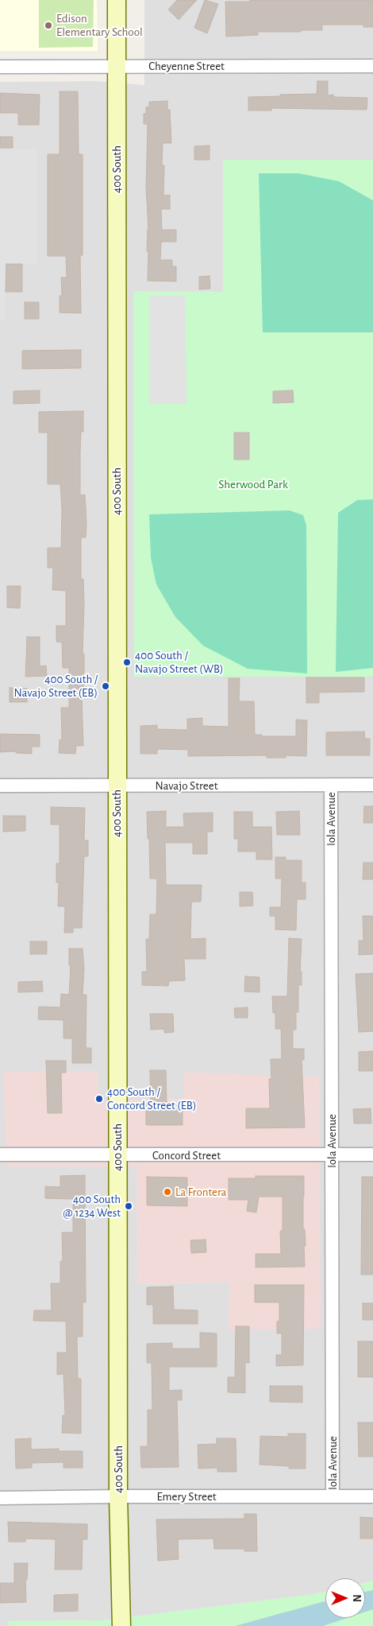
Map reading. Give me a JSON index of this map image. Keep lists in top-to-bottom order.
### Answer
{
  "streets": {
    "main road": ["400 South"],
    "street": [
      "Cheyenne Street",
      "Navajo Street",
      "Iola Avenue",
      "Concord Street",
      "Emery Street"
    ]
  },
  "crossings": [
    ["Cheyenne Street", "400 South"],
    ["400 South", "Navajo Street"],
    ["400 South", "Concord Street"],
    ["400 South", "Emery Street"],
    ["Navajo Street", "Iola Avenue"],
    ["Iola Avenue", "Concord Street"],
    ["Iola Avenue", "Emery Street"]
  ],
  "parks": ["Sherwood Park"],
  "places": [
    "Edison Elementary School",
    "400 South / Navajo Street (WB)",
    "400 South / Navajo Street (EB)",
    "400 South / Concord Street (EB)",
    "La Frontera",
    "400 South @ 1234 West"
  ],
  "north": "right"
}
